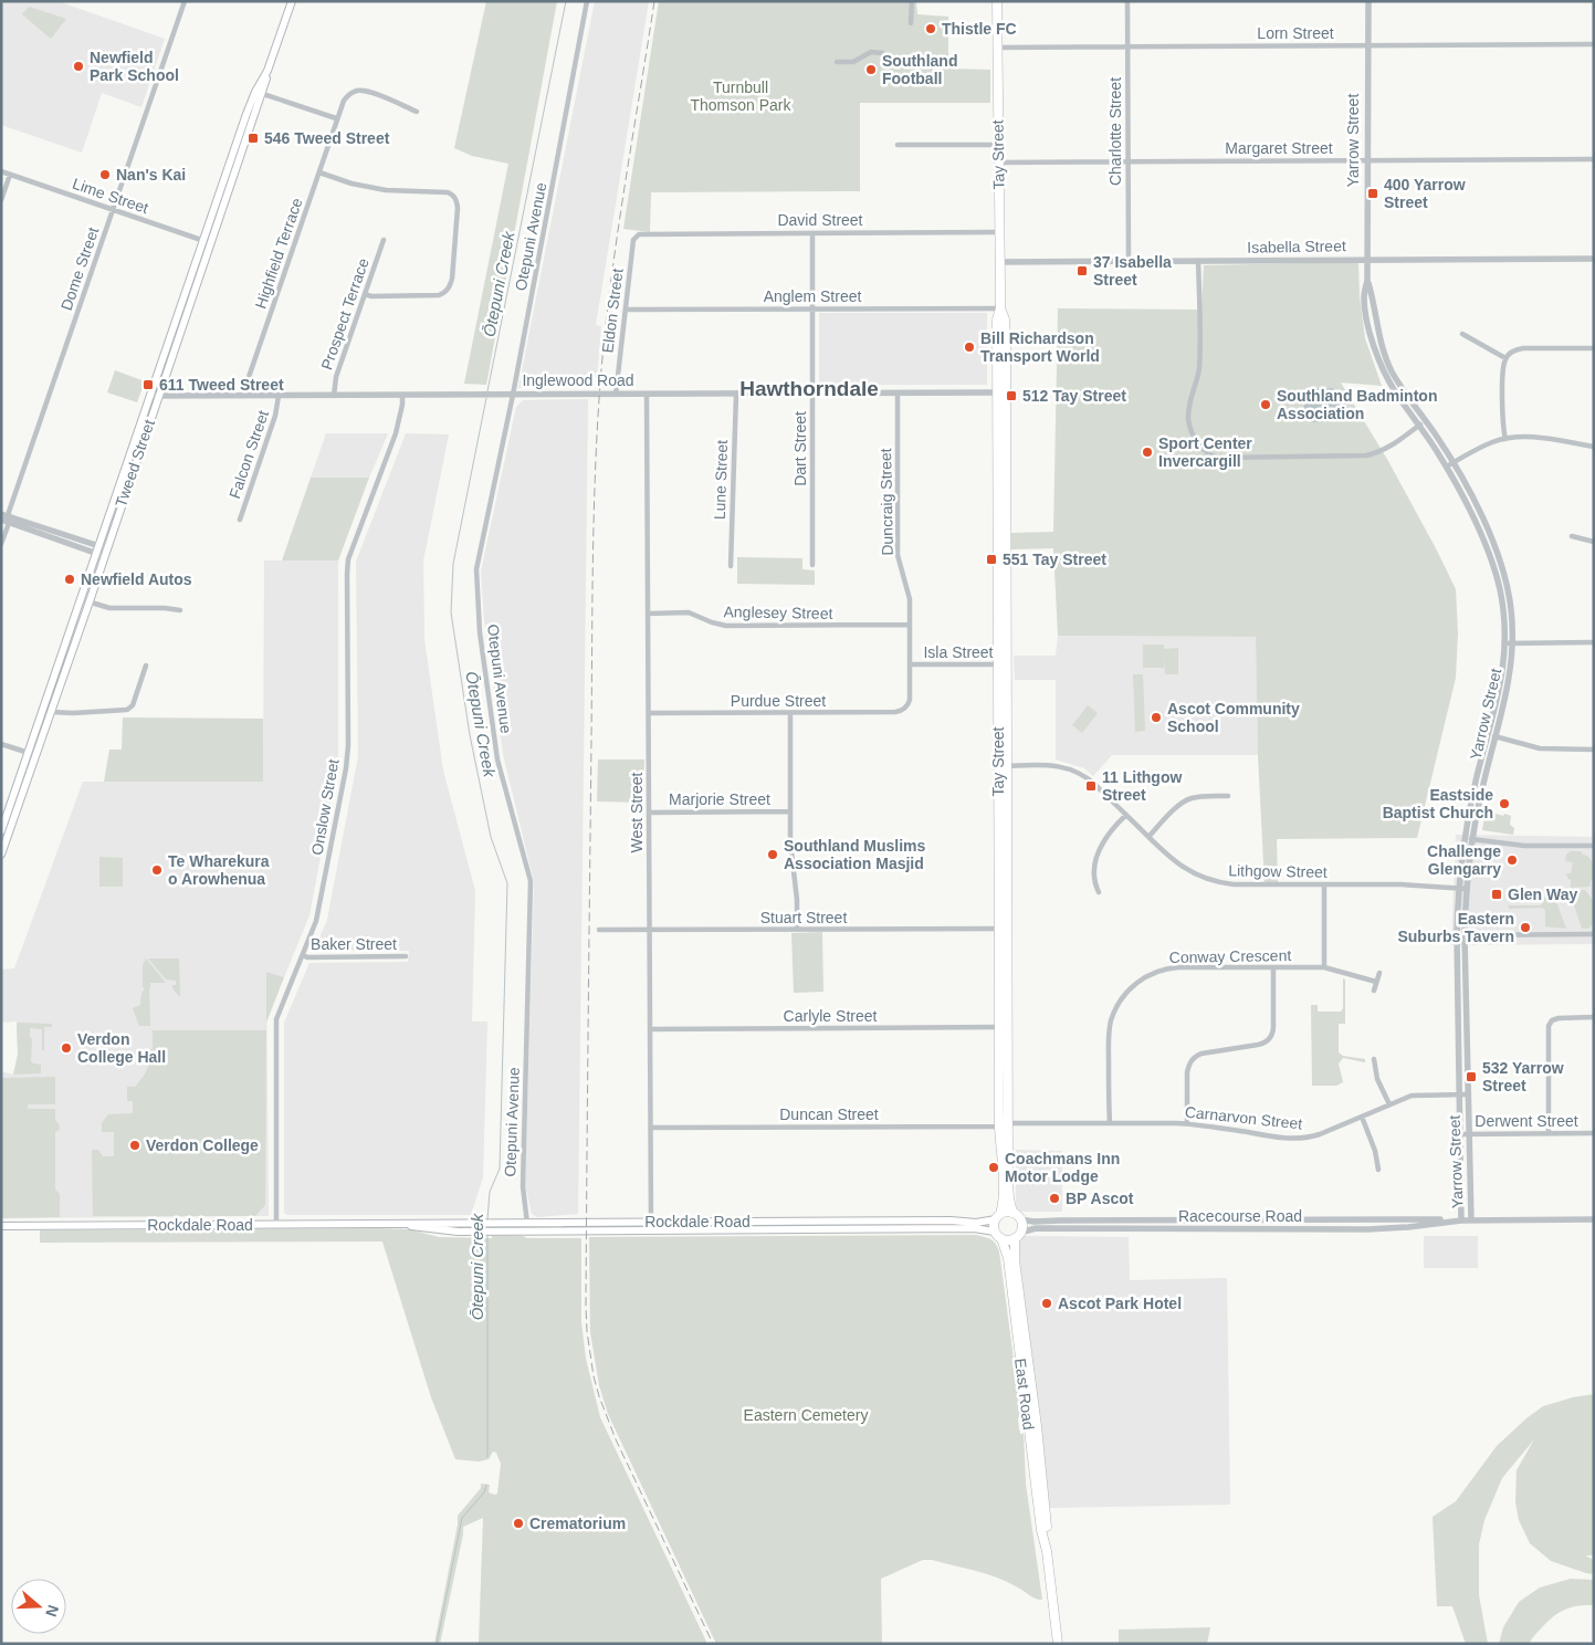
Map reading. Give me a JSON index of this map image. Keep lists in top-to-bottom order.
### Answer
{
  "streets": {
    "highway": ["Tay Street", "East Road"],
    "main road": ["Tweed Street", "Rockdale Road"],
    "street": [
      "Lorn Street",
      "Charlotte Street",
      "Yarrow Street",
      "Margaret Street",
      "Lime Street",
      "David Street",
      "Otepuni Avenue",
      "Isabella Street",
      "Highfield Terrace",
      "Dome Street",
      "Anglem Street",
      "Eldon Street",
      "Prospect Terrace",
      "Inglewood Road",
      "Dart Street",
      "Falcon Street",
      "Lune Street",
      "Duncraig Street",
      "Anglesey Street",
      "Isla Street",
      "Purdue Street",
      "Marjorie Street",
      "Onslow Street",
      "West Street",
      "Lithgow Street",
      "Stuart Street",
      "Baker Street",
      "Conway Crescent",
      "Carlyle Street",
      "Duncan Street",
      "Carnarvon Street",
      "Derwent Street",
      "Racecourse Road"
    ]
  },
  "crossings": [
    ["Lorn Street", "Charlotte Street"],
    ["Lorn Street", "Yarrow Street"],
    ["Lorn Street", "Tay Street"],
    ["Charlotte Street", "Margaret Street"],
    ["Charlotte Street", "Isabella Street"],
    ["Yarrow Street", "Margaret Street"],
    ["Yarrow Street", "Isabella Street"],
    ["Yarrow Street", "Lithgow Street"],
    ["Yarrow Street", "Carnarvon Street"],
    ["Yarrow Street", "Derwent Street"],
    ["Yarrow Street", "Racecourse Road"],
    ["Margaret Street", "Tay Street"],
    ["Tay Street", "David Street"],
    ["Tay Street", "Isabella Street"],
    ["Tay Street", "Anglem Street"],
    ["Tay Street", "Inglewood Road"],
    ["Tay Street", "Isla Street"],
    ["Tay Street", "Lithgow Street"],
    ["Tay Street", "Stuart Street"],
    ["Tay Street", "Carlyle Street"],
    ["Tay Street", "Duncan Street"],
    ["Tay Street", "Carnarvon Street"],
    ["Tay Street", "Racecourse Road"],
    ["Tay Street", "Rockdale Road"],
    ["Tay Street", "East Road"],
    ["Lime Street", "Dome Street"],
    ["Lime Street", "Tweed Street"],
    ["David Street", "Eldon Street"],
    ["David Street", "Dart Street"],
    ["Otepuni Avenue", "Inglewood Road"],
    ["Otepuni Avenue", "Rockdale Road"],
    ["Highfield Terrace", "Inglewood Road"],
    ["Anglem Street", "Eldon Street"],
    ["Anglem Street", "Dart Street"],
    ["Eldon Street", "Inglewood Road"],
    ["Prospect Terrace", "Inglewood Road"],
    ["Inglewood Road", "Dart Street"],
    ["Inglewood Road", "Falcon Street"],
    ["Inglewood Road", "Tweed Street"],
    ["Inglewood Road", "Lune Street"],
    ["Inglewood Road", "Duncraig Street"],
    ["Inglewood Road", "Onslow Street"],
    ["Inglewood Road", "West Street"],
    ["Duncraig Street", "Anglesey Street"],
    ["Duncraig Street", "Isla Street"],
    ["Duncraig Street", "Purdue Street"],
    ["Anglesey Street", "West Street"],
    ["Purdue Street", "West Street"],
    ["Marjorie Street", "West Street"],
    ["Onslow Street", "Baker Street"],
    ["Onslow Street", "Rockdale Road"],
    ["West Street", "Stuart Street"],
    ["West Street", "Carlyle Street"],
    ["West Street", "Duncan Street"],
    ["West Street", "Rockdale Road"],
    ["Conway Crescent", "Carnarvon Street"],
    ["Duncan Street", "Carnarvon Street"],
    ["Racecourse Road", "Rockdale Road"],
    ["Racecourse Road", "East Road"],
    ["Rockdale Road", "East Road"]
  ],
  "districts": ["Hawthorndale"],
  "water": ["Ōtepuni Creek"],
  "parks": ["Turnbull Thomson Park", "Eastern Cemetery"],
  "places": {
    "other": [
      "Thistle FC",
      "Newfield Park School",
      "Southland Football",
      "Nan's Kai",
      "Bill Richardson Transport World",
      "Southland Badminton Association",
      "Sport Center Invercargill",
      "Newfield Autos",
      "Ascot Community School",
      "Eastside Baptist Church",
      "Southland Muslims Association Masjid",
      "Challenge Glengarry",
      "Te Wharekura o Arowhenua",
      "Eastern Suburbs Tavern",
      "Verdon College Hall",
      "Verdon College",
      "Coachmans Inn Motor Lodge",
      "BP Ascot",
      "Ascot Park Hotel",
      "Crematorium"
    ],
    "transit": [
      "546 Tweed Street",
      "400 Yarrow Street",
      "37 Isabella Street",
      "611 Tweed Street",
      "512 Tay Street",
      "551 Tay Street",
      "11 Lithgow Street",
      "Glen Way",
      "532 Yarrow Street"
    ]
  },
  "north": "right"
}
